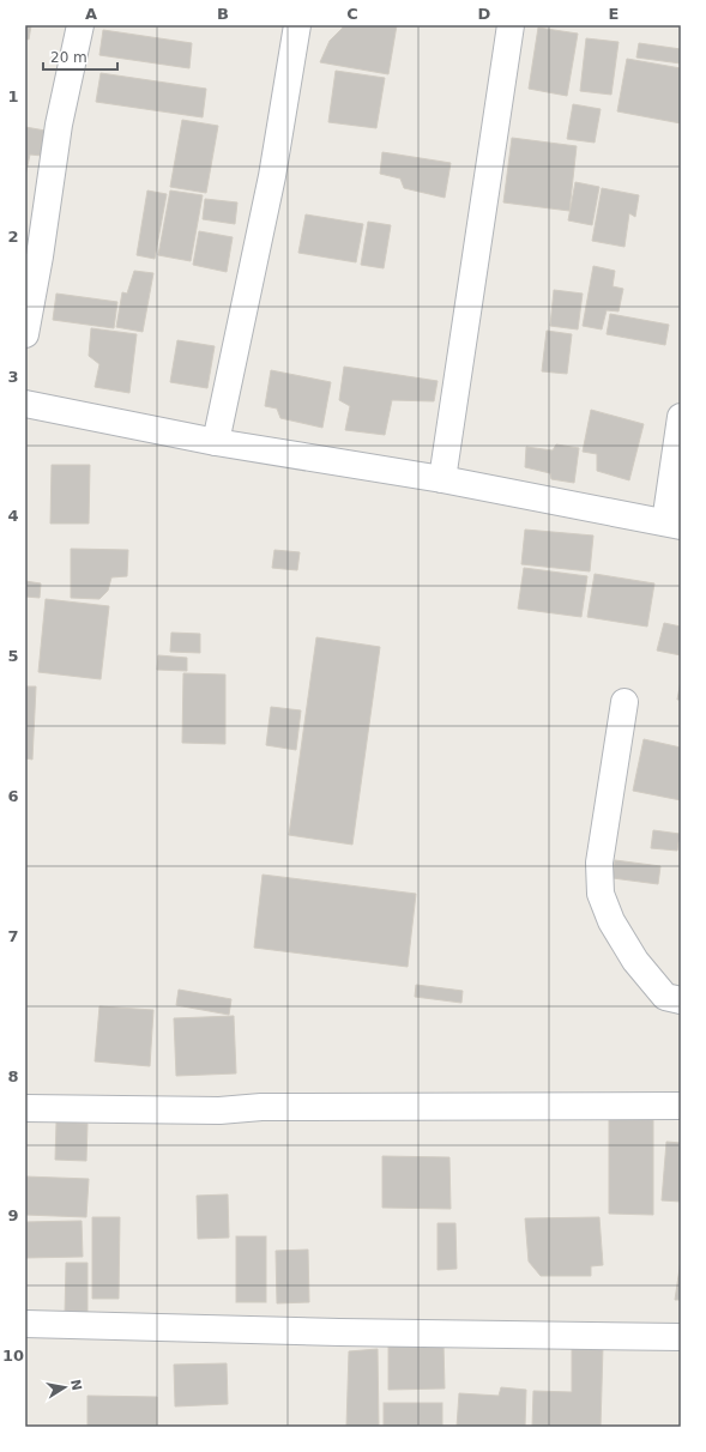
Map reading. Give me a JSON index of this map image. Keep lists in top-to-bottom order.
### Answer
{
  "scale_bar": "20 m",
  "north": "right",
  "grid": {
    "columns": [
      "A",
      "B",
      "C",
      "D",
      "E"
    ],
    "rows": [
      "1",
      "2",
      "3",
      "4",
      "5",
      "6",
      "7",
      "8",
      "9",
      "10"
    ]
  }
}
